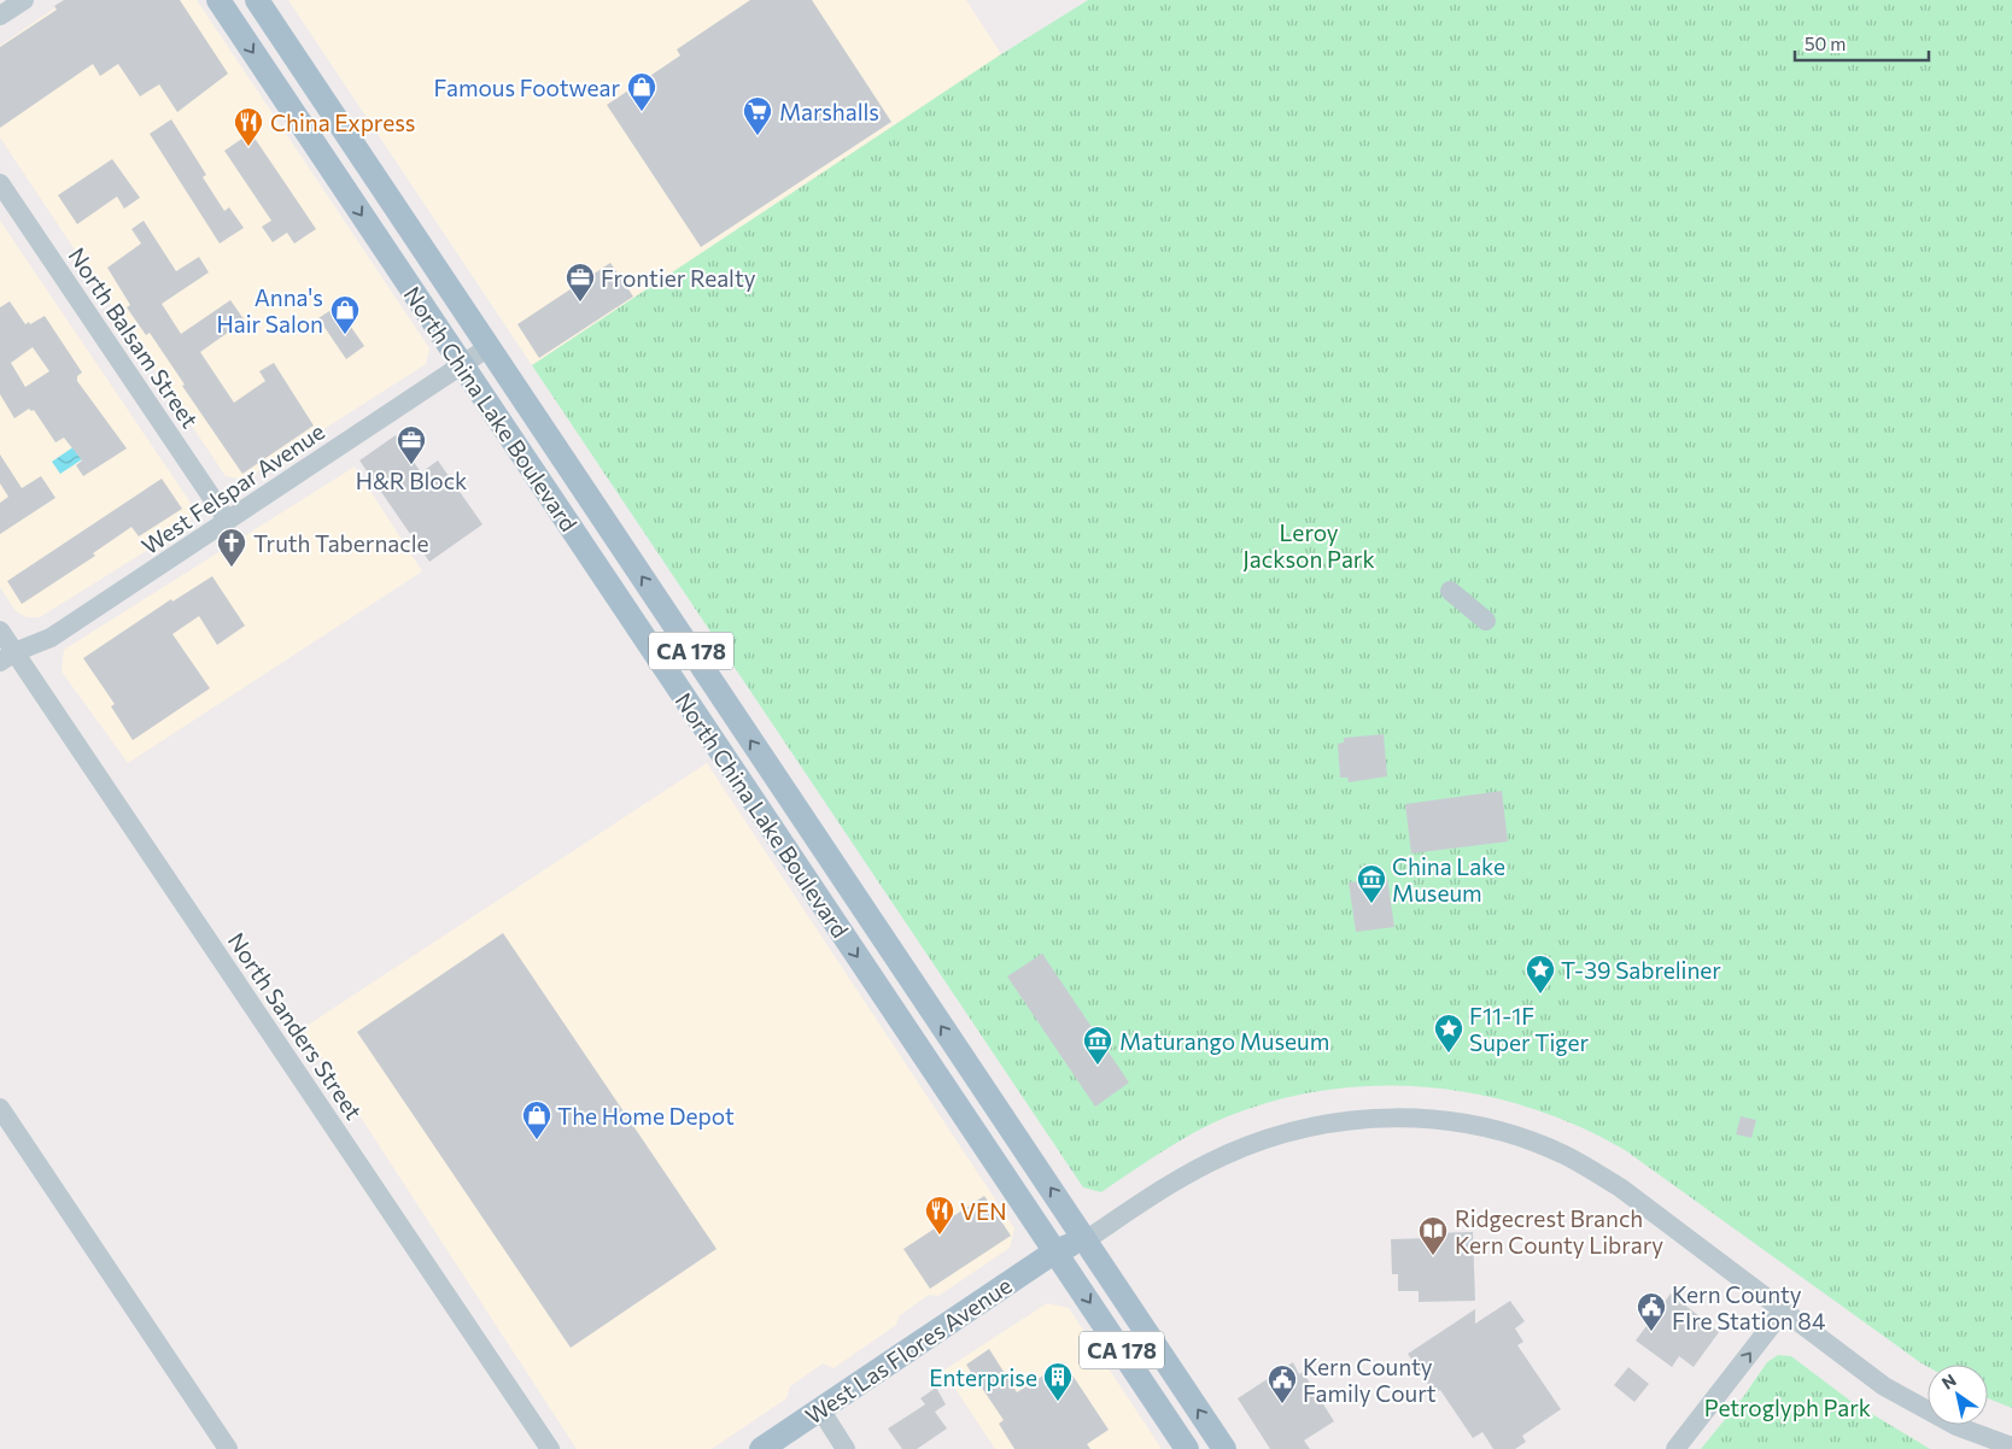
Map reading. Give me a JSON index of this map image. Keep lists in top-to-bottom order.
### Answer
{
  "streets": {
    "main road": ["North China Lake Boulevard", "CA 178", "West Las Flores Avenue"],
    "street": ["North Balsam Street", "West Felspar Avenue", "North Sanders Street"]
  },
  "crossings": [
    ["North Balsam Street", "West Felspar Avenue"],
    ["North China Lake Boulevard", "West Felspar Avenue"],
    ["North China Lake Boulevard", "West Las Flores Avenue"],
    ["West Felspar Avenue", "North Sanders Street"]
  ],
  "parks": ["Leroy Jackson Park", "Petroglyph Park"],
  "places": {
    "shop": ["Famous Footwear", "Anna's Hair Salon", "The Home Depot"],
    "supermarket": ["Marshalls"],
    "restaurant": ["China Express", "VEN"],
    "office": ["Frontier Realty", "H&R Block"],
    "church": ["Truth Tabernacle"],
    "museum": ["China Lake Museum", "Maturango Museum"],
    "place": ["T-39 Sabreliner", "F11-1F Super Tiger"],
    "library": ["Ridgecrest Branch Kern County Library"],
    "public building": ["Kern County FIre Station 84", "Kern County Family Court"],
    "building": ["Enterprise"]
  },
  "scale_bar": "50 m",
  "north": "top left"
}
